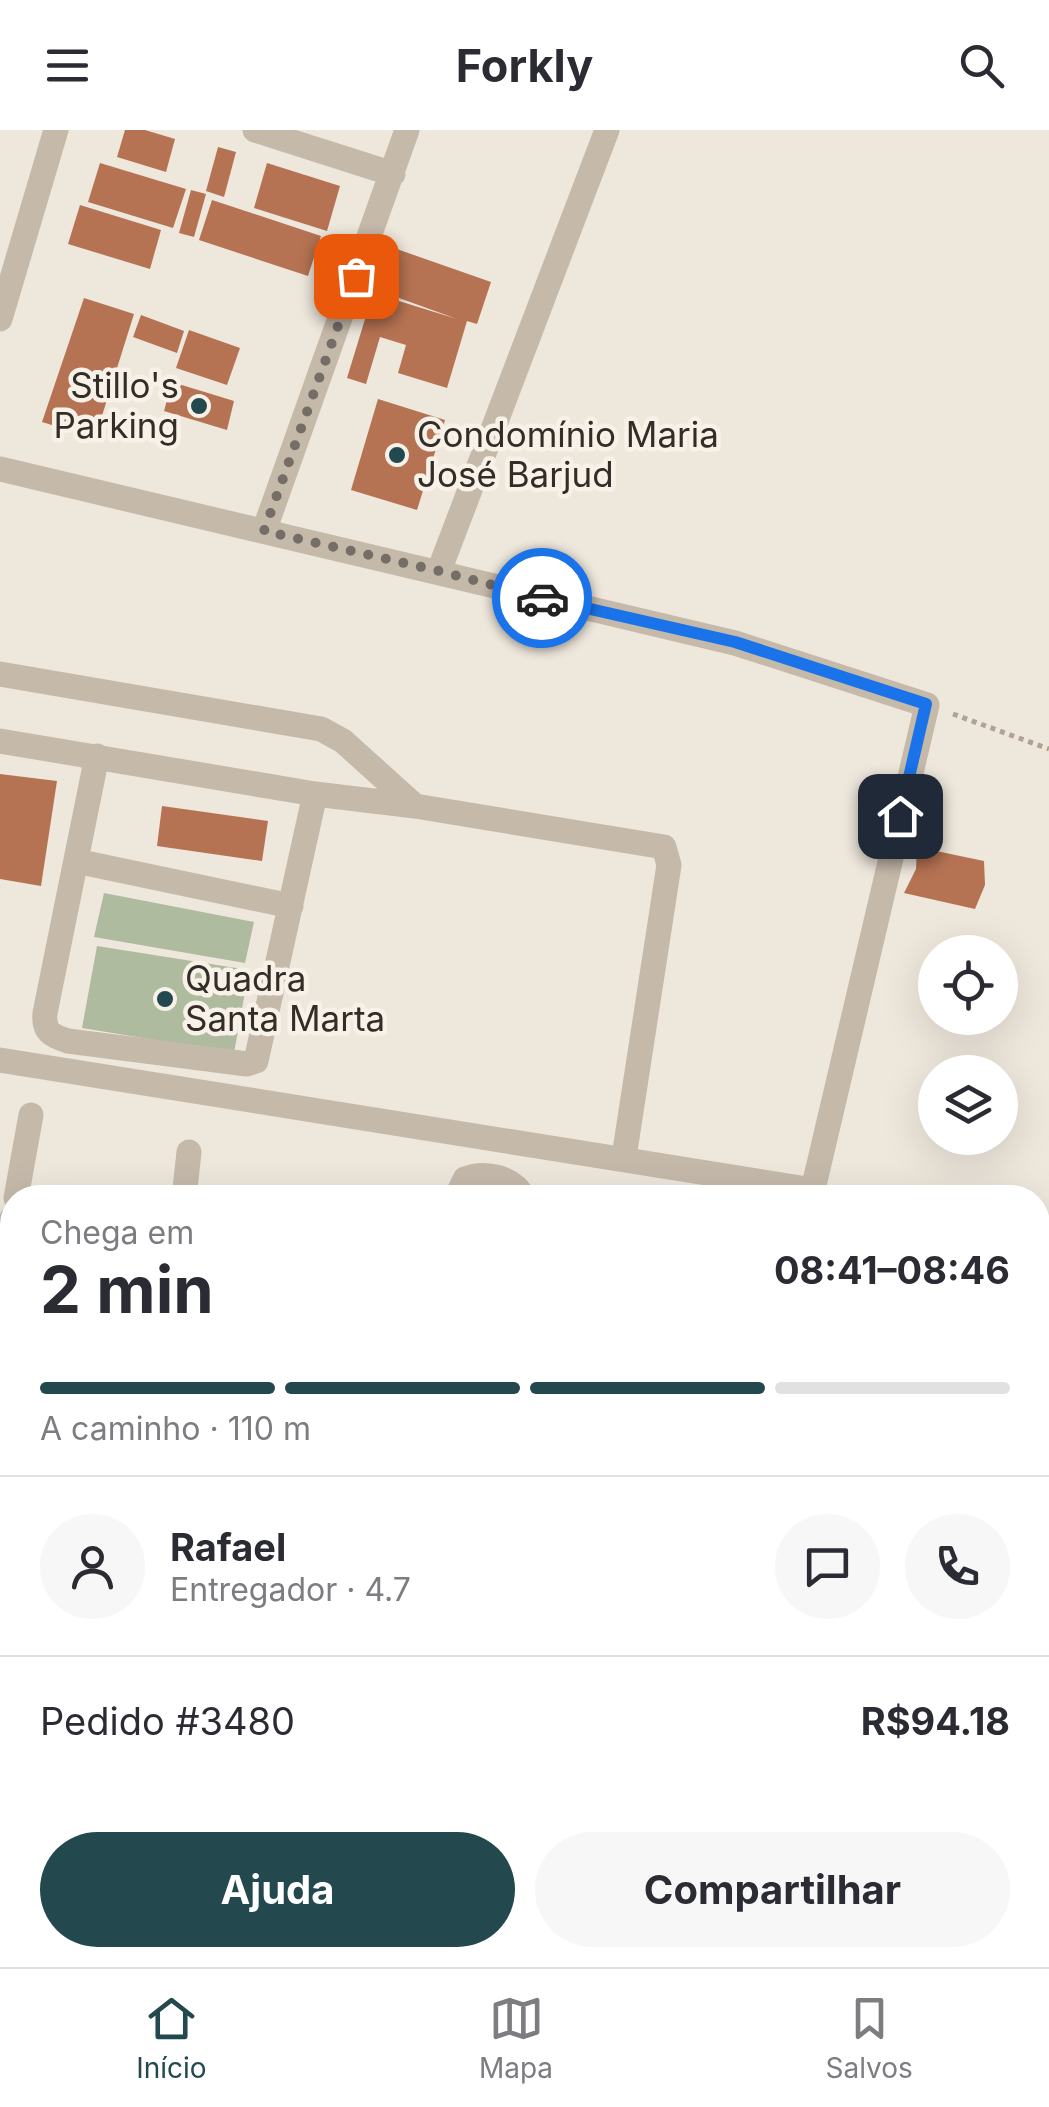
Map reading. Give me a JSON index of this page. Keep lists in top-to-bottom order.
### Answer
{
  "places": ["Stillo's Parking", "Condomínio Maria José Barjud", "Quadra Santa Marta"],
  "page": {
    "header": "Forkly",
    "heading": ["2 min", "Chega em", "08:41–08:46"],
    "panel": [
      "Rafael",
      "Entregador · 4.7",
      "Pedido #3480",
      "R$94.18"
    ],
    "bar": "A caminho · 110 m",
    "buttons": ["Ajuda", "Compartilhar"],
    "tabs": ["Início", "Mapa", "Salvos"]
  }
}
